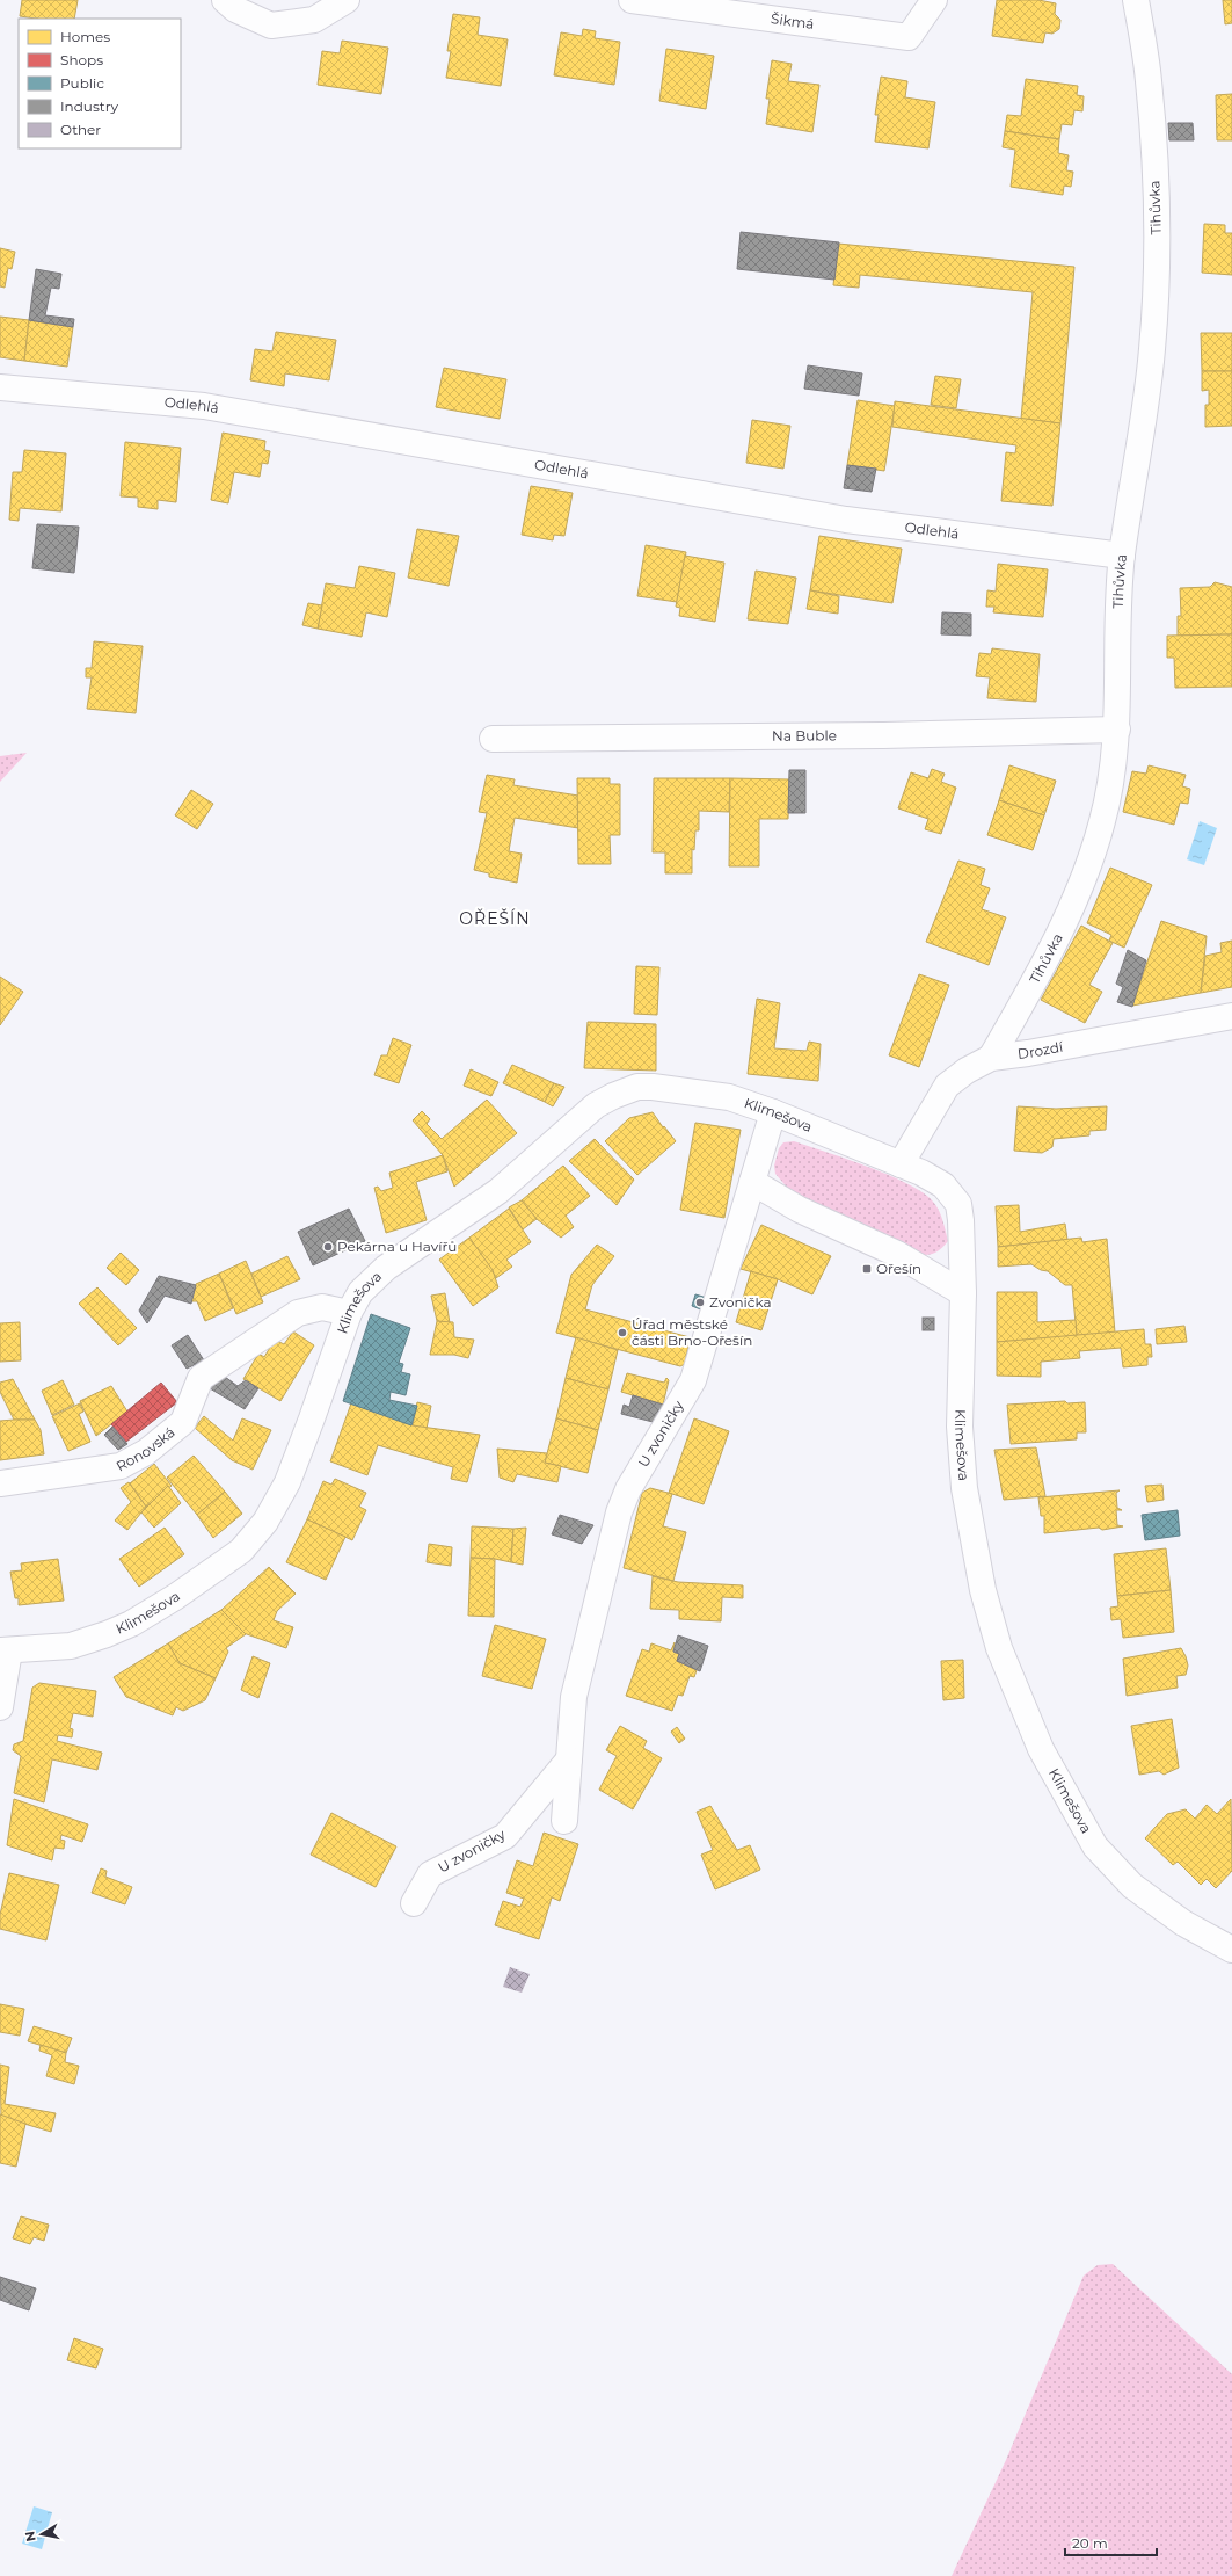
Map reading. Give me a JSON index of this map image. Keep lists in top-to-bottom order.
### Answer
{
  "streets": {
    "street": [
      "Šikmá",
      "Tihůvka",
      "Odlehlá",
      "Na Buble",
      "Drozdí",
      "Klimešova",
      "U zvoničky",
      "Ronovská"
    ]
  },
  "crossings": [
    ["Tihůvka", "Odlehlá"],
    ["Tihůvka", "Na Buble"],
    ["Tihůvka", "Drozdí"],
    ["Drozdí", "Klimešova"],
    ["Klimešova", "U zvoničky"],
    ["Klimešova", "Ronovská"]
  ],
  "districts": ["OŘEŠÍN"],
  "places": {
    "other": ["Pekárna u Havířů", "Zvonička", "Úřad městské části Brno-Ořešín"],
    "transit": ["Ořešín"]
  },
  "legend": [
    "Homes",
    "Shops",
    "Public",
    "Industry",
    "Other"
  ],
  "scale_bar": "20 m",
  "north": "left"
}
